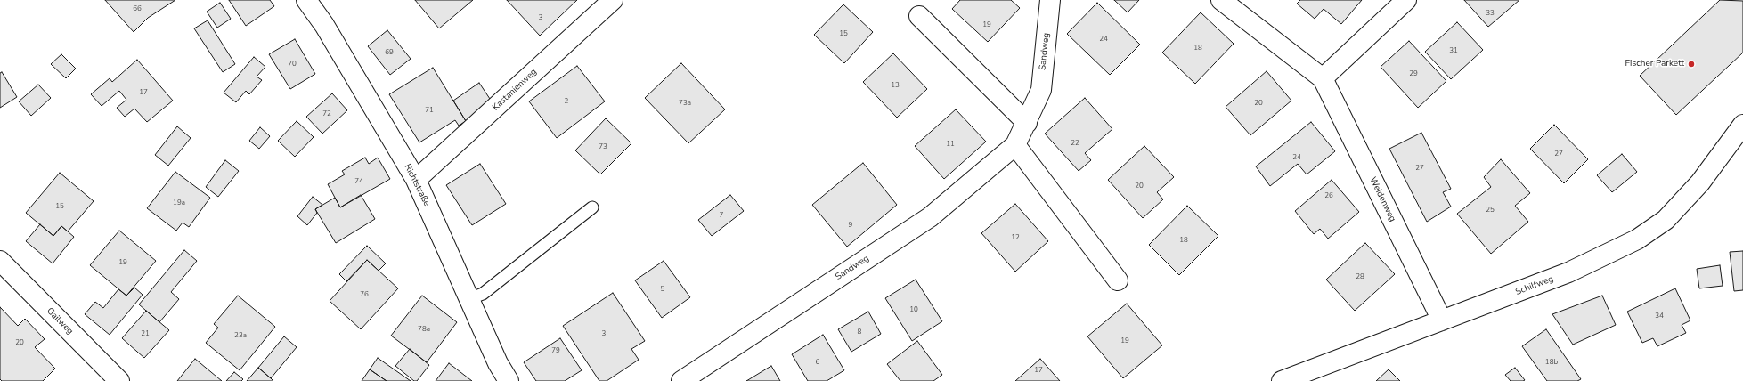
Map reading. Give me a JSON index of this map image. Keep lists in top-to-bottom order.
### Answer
{
  "streets": {
    "street": [
      "Sandweg",
      "Kastanienweg",
      "Richtstraße",
      "Weidenweg",
      "Schilfweg",
      "Gailweg"
    ]
  },
  "crossings": [
    ["Kastanienweg", "Richtstraße"],
    ["Weidenweg", "Schilfweg"]
  ],
  "places": ["Fischer Parkett"],
  "house_numbers": [
    "66",
    "33",
    "3",
    "19",
    "15",
    "24",
    "18",
    "31",
    "69",
    "70",
    "29",
    "13",
    "17",
    "2",
    "73a",
    "20",
    "71",
    "72",
    "22",
    "11",
    "73",
    "27",
    "24",
    "27",
    "74",
    "20",
    "26",
    "19a",
    "15",
    "25",
    "7",
    "9",
    "12",
    "18",
    "19",
    "28",
    "5",
    "76",
    "10",
    "34",
    "78a",
    "8",
    "21",
    "3",
    "23a",
    "19",
    "20",
    "79",
    "6",
    "18b",
    "17"
  ]
}
